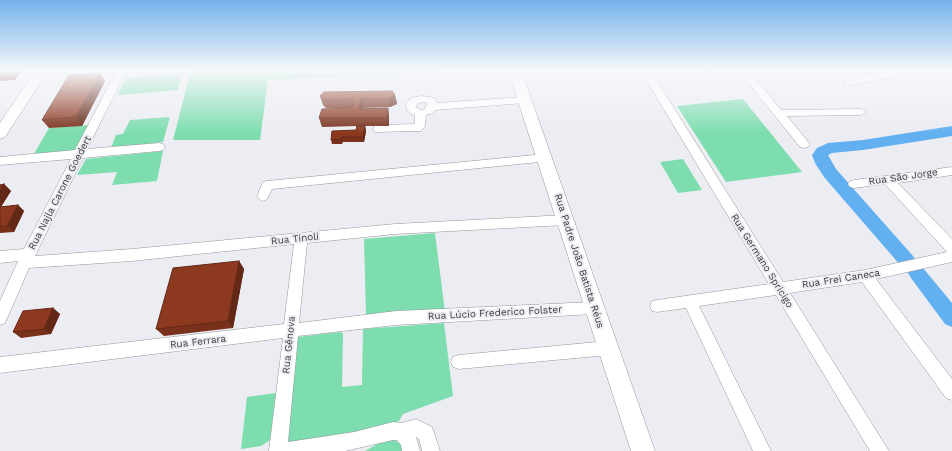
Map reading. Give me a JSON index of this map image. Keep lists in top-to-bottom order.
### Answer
{
  "streets": {
    "main road": ["Rua Padre João Batista Réus"],
    "street": [
      "Rua São Jorge",
      "Rua Najla Carone Goedert",
      "Rua Tínoli",
      "Rua Germano Spricigo",
      "Rua Frei Caneca",
      "Rua Lúcio Frederico Folster",
      "Rua Ferrara",
      "Rua Gênova"
    ]
  },
  "crossings": [
    ["Rua Najla Carone Goedert", "Rua Tínoli"],
    ["Rua Tínoli", "Rua Padre João Batista Réus"],
    ["Rua Tínoli", "Rua Gênova"],
    ["Rua Padre João Batista Réus", "Rua Lúcio Frederico Folster"],
    ["Rua Germano Spricigo", "Rua Frei Caneca"],
    ["Rua Lúcio Frederico Folster", "Rua Ferrara"],
    ["Rua Ferrara", "Rua Gênova"]
  ]
}
